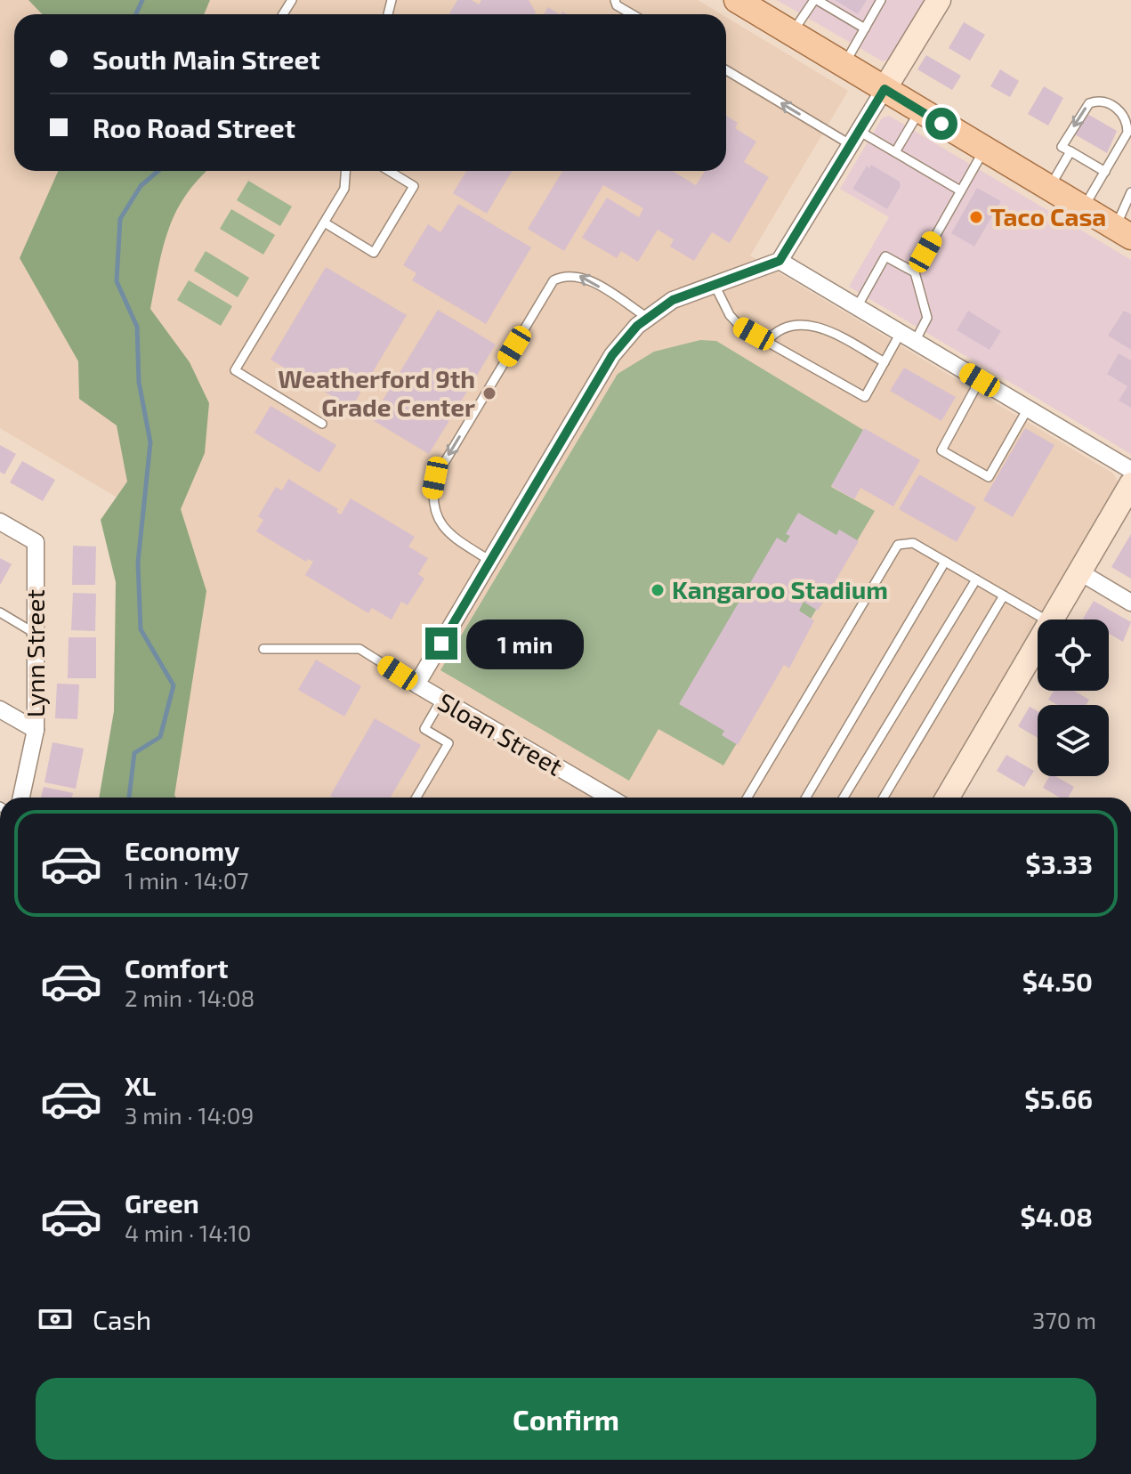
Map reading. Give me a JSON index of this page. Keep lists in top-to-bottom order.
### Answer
{
  "streets": {
    "street": ["Lynn Street", "Sloan Street"]
  },
  "places": ["Taco Casa", "Weatherford 9th Grade Center", "Kangaroo Stadium"],
  "page": {
    "banner": ["South Main Street", "Roo Road Street"],
    "bubble": "1 min",
    "list": [
      {
        "name": "Economy",
        "note": "1 min · 14:07",
        "value": "$3.33"
      },
      {
        "name": "Comfort",
        "note": "2 min · 14:08",
        "value": "$4.50"
      },
      {
        "name": "XL",
        "note": "3 min · 14:09",
        "value": "$5.66"
      },
      {
        "name": "Green",
        "note": "4 min · 14:10",
        "value": "$4.08"
      }
    ],
    "pay": ["Cash", "370 m"],
    "buttons": "Confirm"
  }
}
